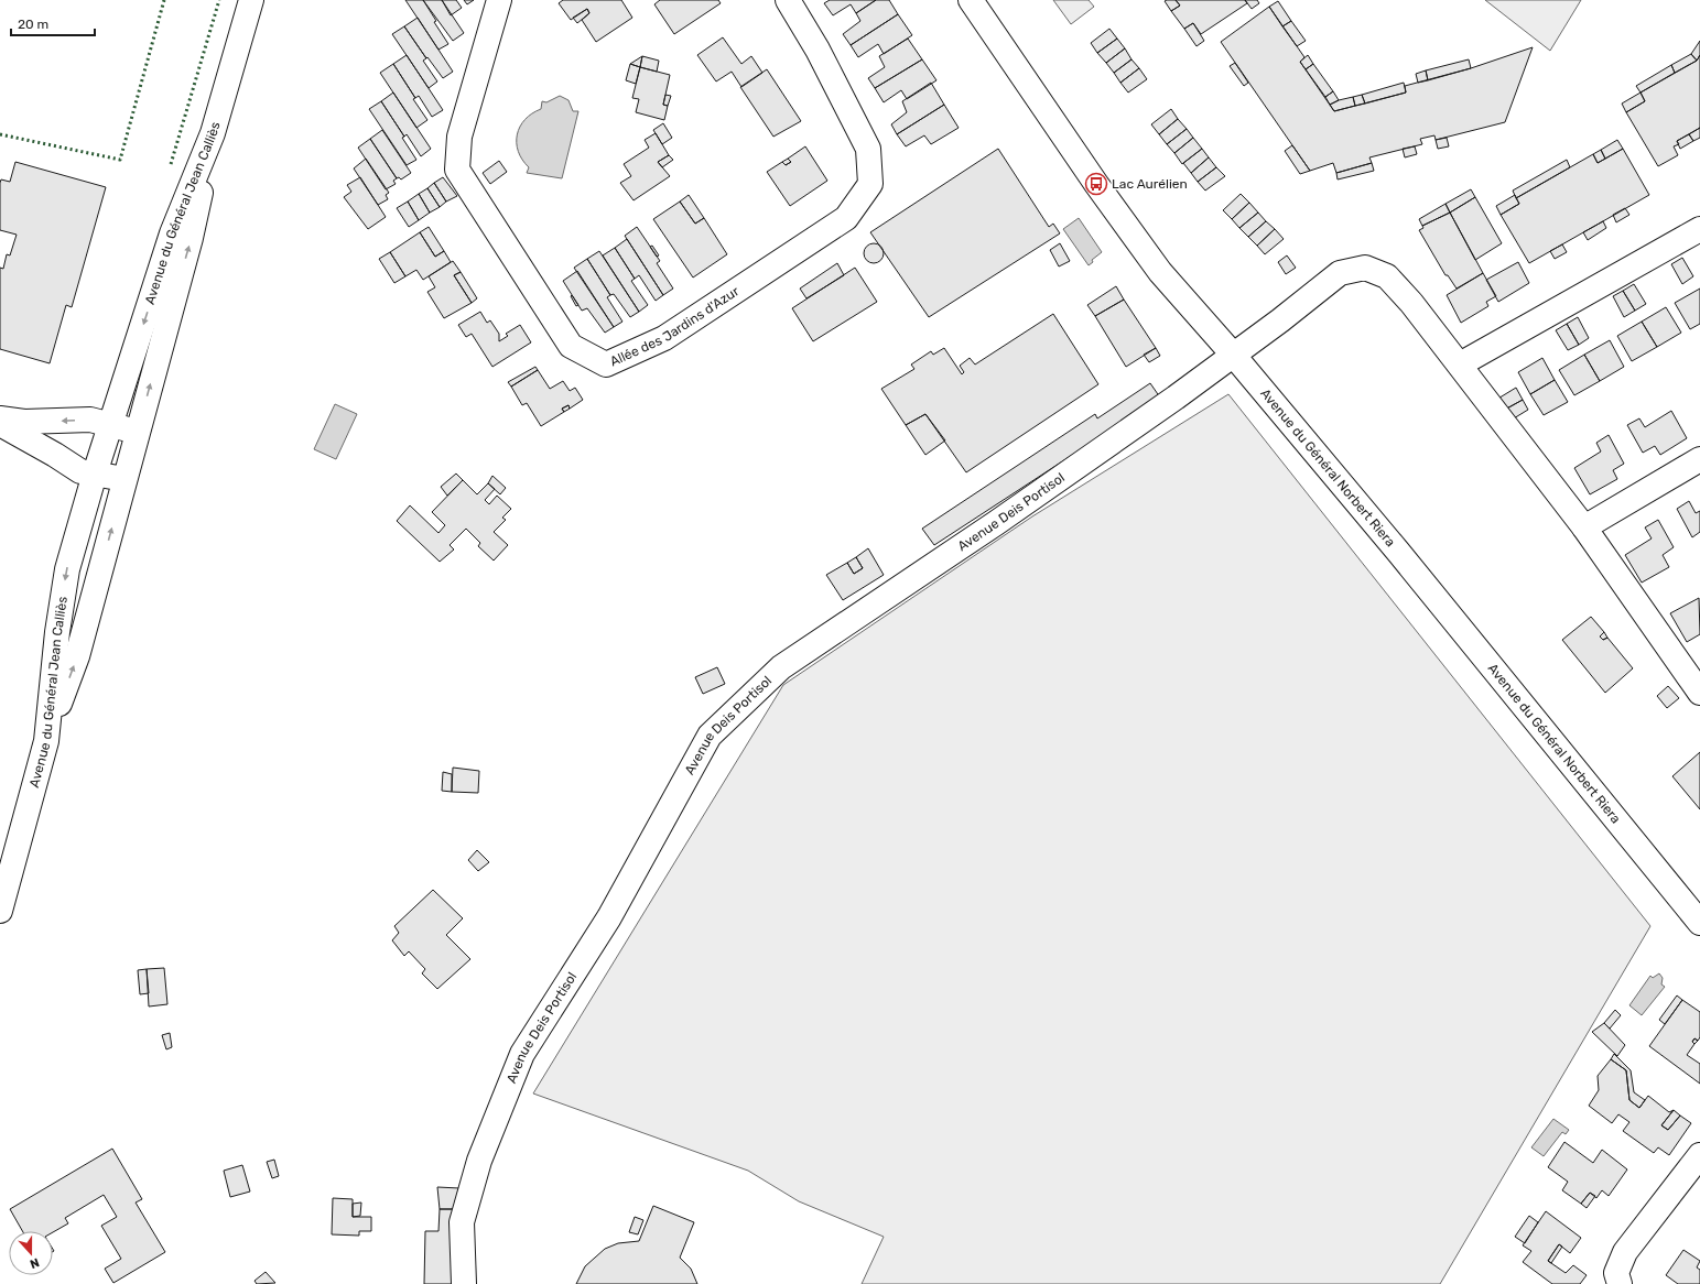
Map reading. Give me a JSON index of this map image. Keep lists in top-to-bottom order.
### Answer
{
  "streets": {
    "street": [
      "Avenue du Général Jean Calliès",
      "Allée des Jardins d'Azur",
      "Avenue du Général Norbert Riera",
      "Avenue Deis Portisol"
    ]
  },
  "crossings": [
    ["Avenue du Général Norbert Riera", "Avenue Deis Portisol"]
  ],
  "places": {
    "bus stop": ["Lac Aurélien"]
  },
  "scale_bar": "20 m",
  "north": "bottom"
}
